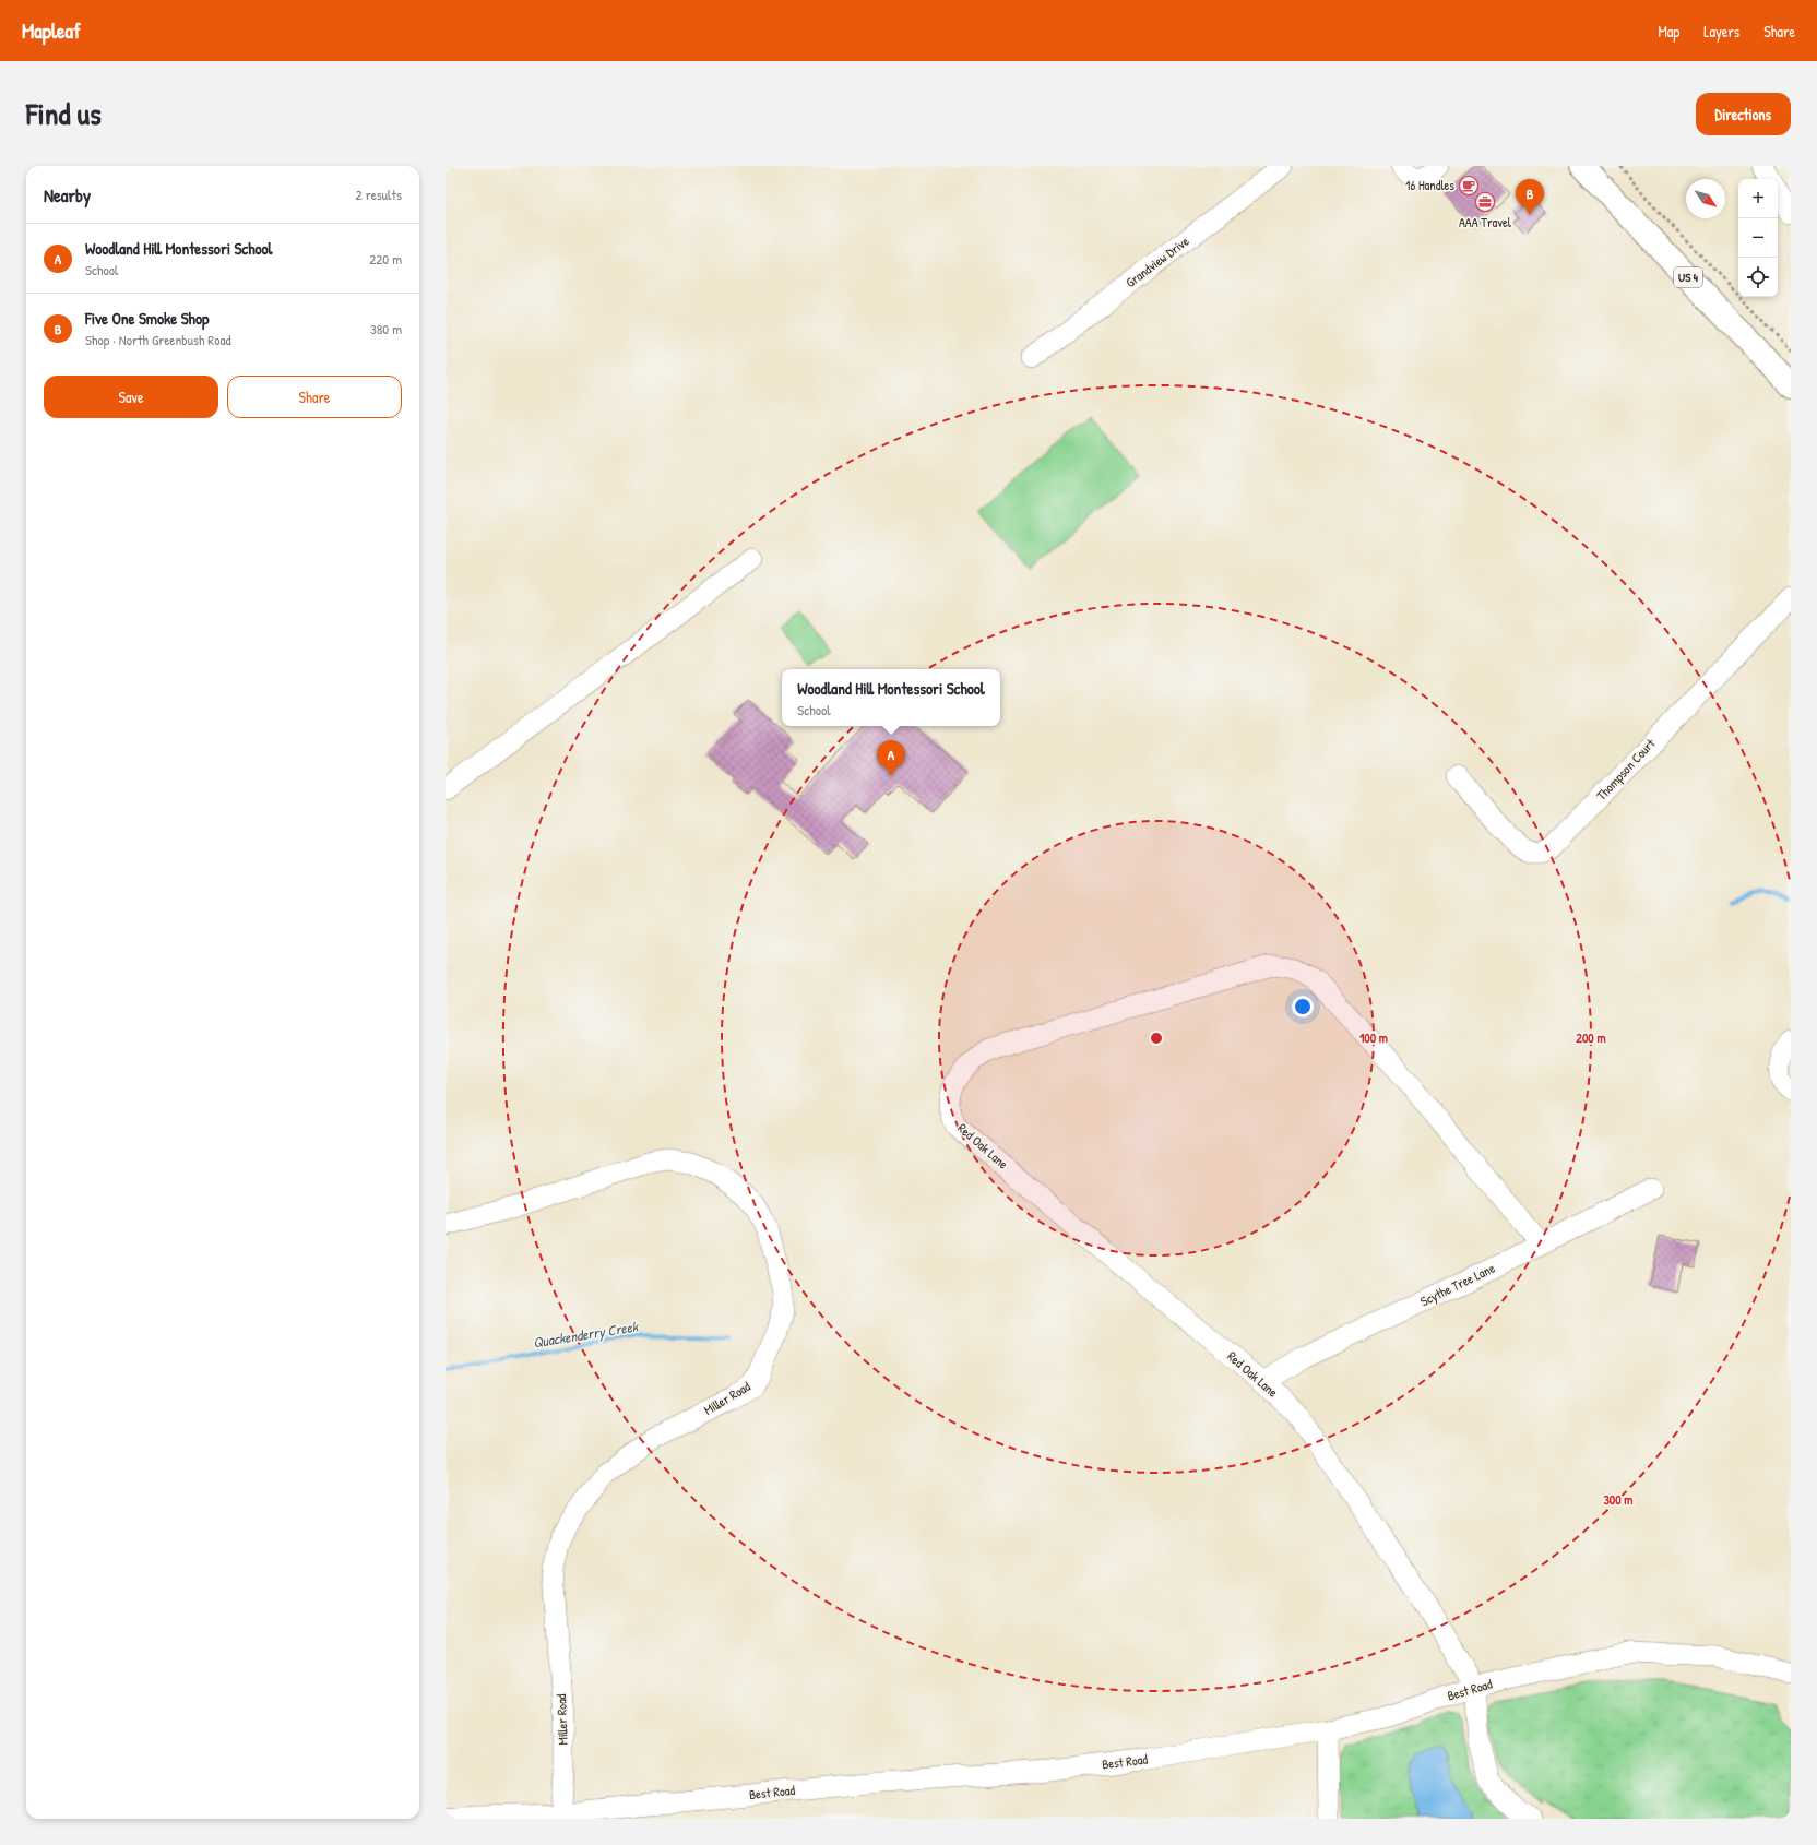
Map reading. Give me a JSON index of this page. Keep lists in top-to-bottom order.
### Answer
{
  "streets": {
    "main road": ["US 4"],
    "street": [
      "Grandview Drive",
      "Thompson Court",
      "Red Oak Lane",
      "Scythe Tree Lane",
      "Miller Road",
      "Best Road"
    ]
  },
  "crossings": [
    ["Red Oak Lane", "Scythe Tree Lane"],
    ["Red Oak Lane", "Best Road"],
    ["Miller Road", "Best Road"]
  ],
  "water": ["Quackenderry Creek"],
  "places": {
    "cafe": ["16 Handles"],
    "office": ["AAA Travel"]
  },
  "north": "bottom right",
  "page": {
    "header": "Mapleaf",
    "nav": ["Map", "Layers", "Share"],
    "title": "Find us",
    "buttons": [
      "Directions",
      ["Save", "Share"]
    ],
    "heading": ["Nearby", "2 results"],
    "map_buttons": ["+", "−"],
    "pins": ["B", "A"],
    "list": [
      {
        "mark": "A",
        "name": "Woodland Hill Montessori School",
        "note": "School",
        "value": "220 m"
      },
      {
        "mark": "B",
        "name": "Five One Smoke Shop",
        "note": "Shop · North Greenbush Road",
        "value": "380 m"
      }
    ],
    "popup": ["Woodland Hill Montessori School", "School"]
  },
  "rings": ["100 m", "200 m", "300 m"]
}
